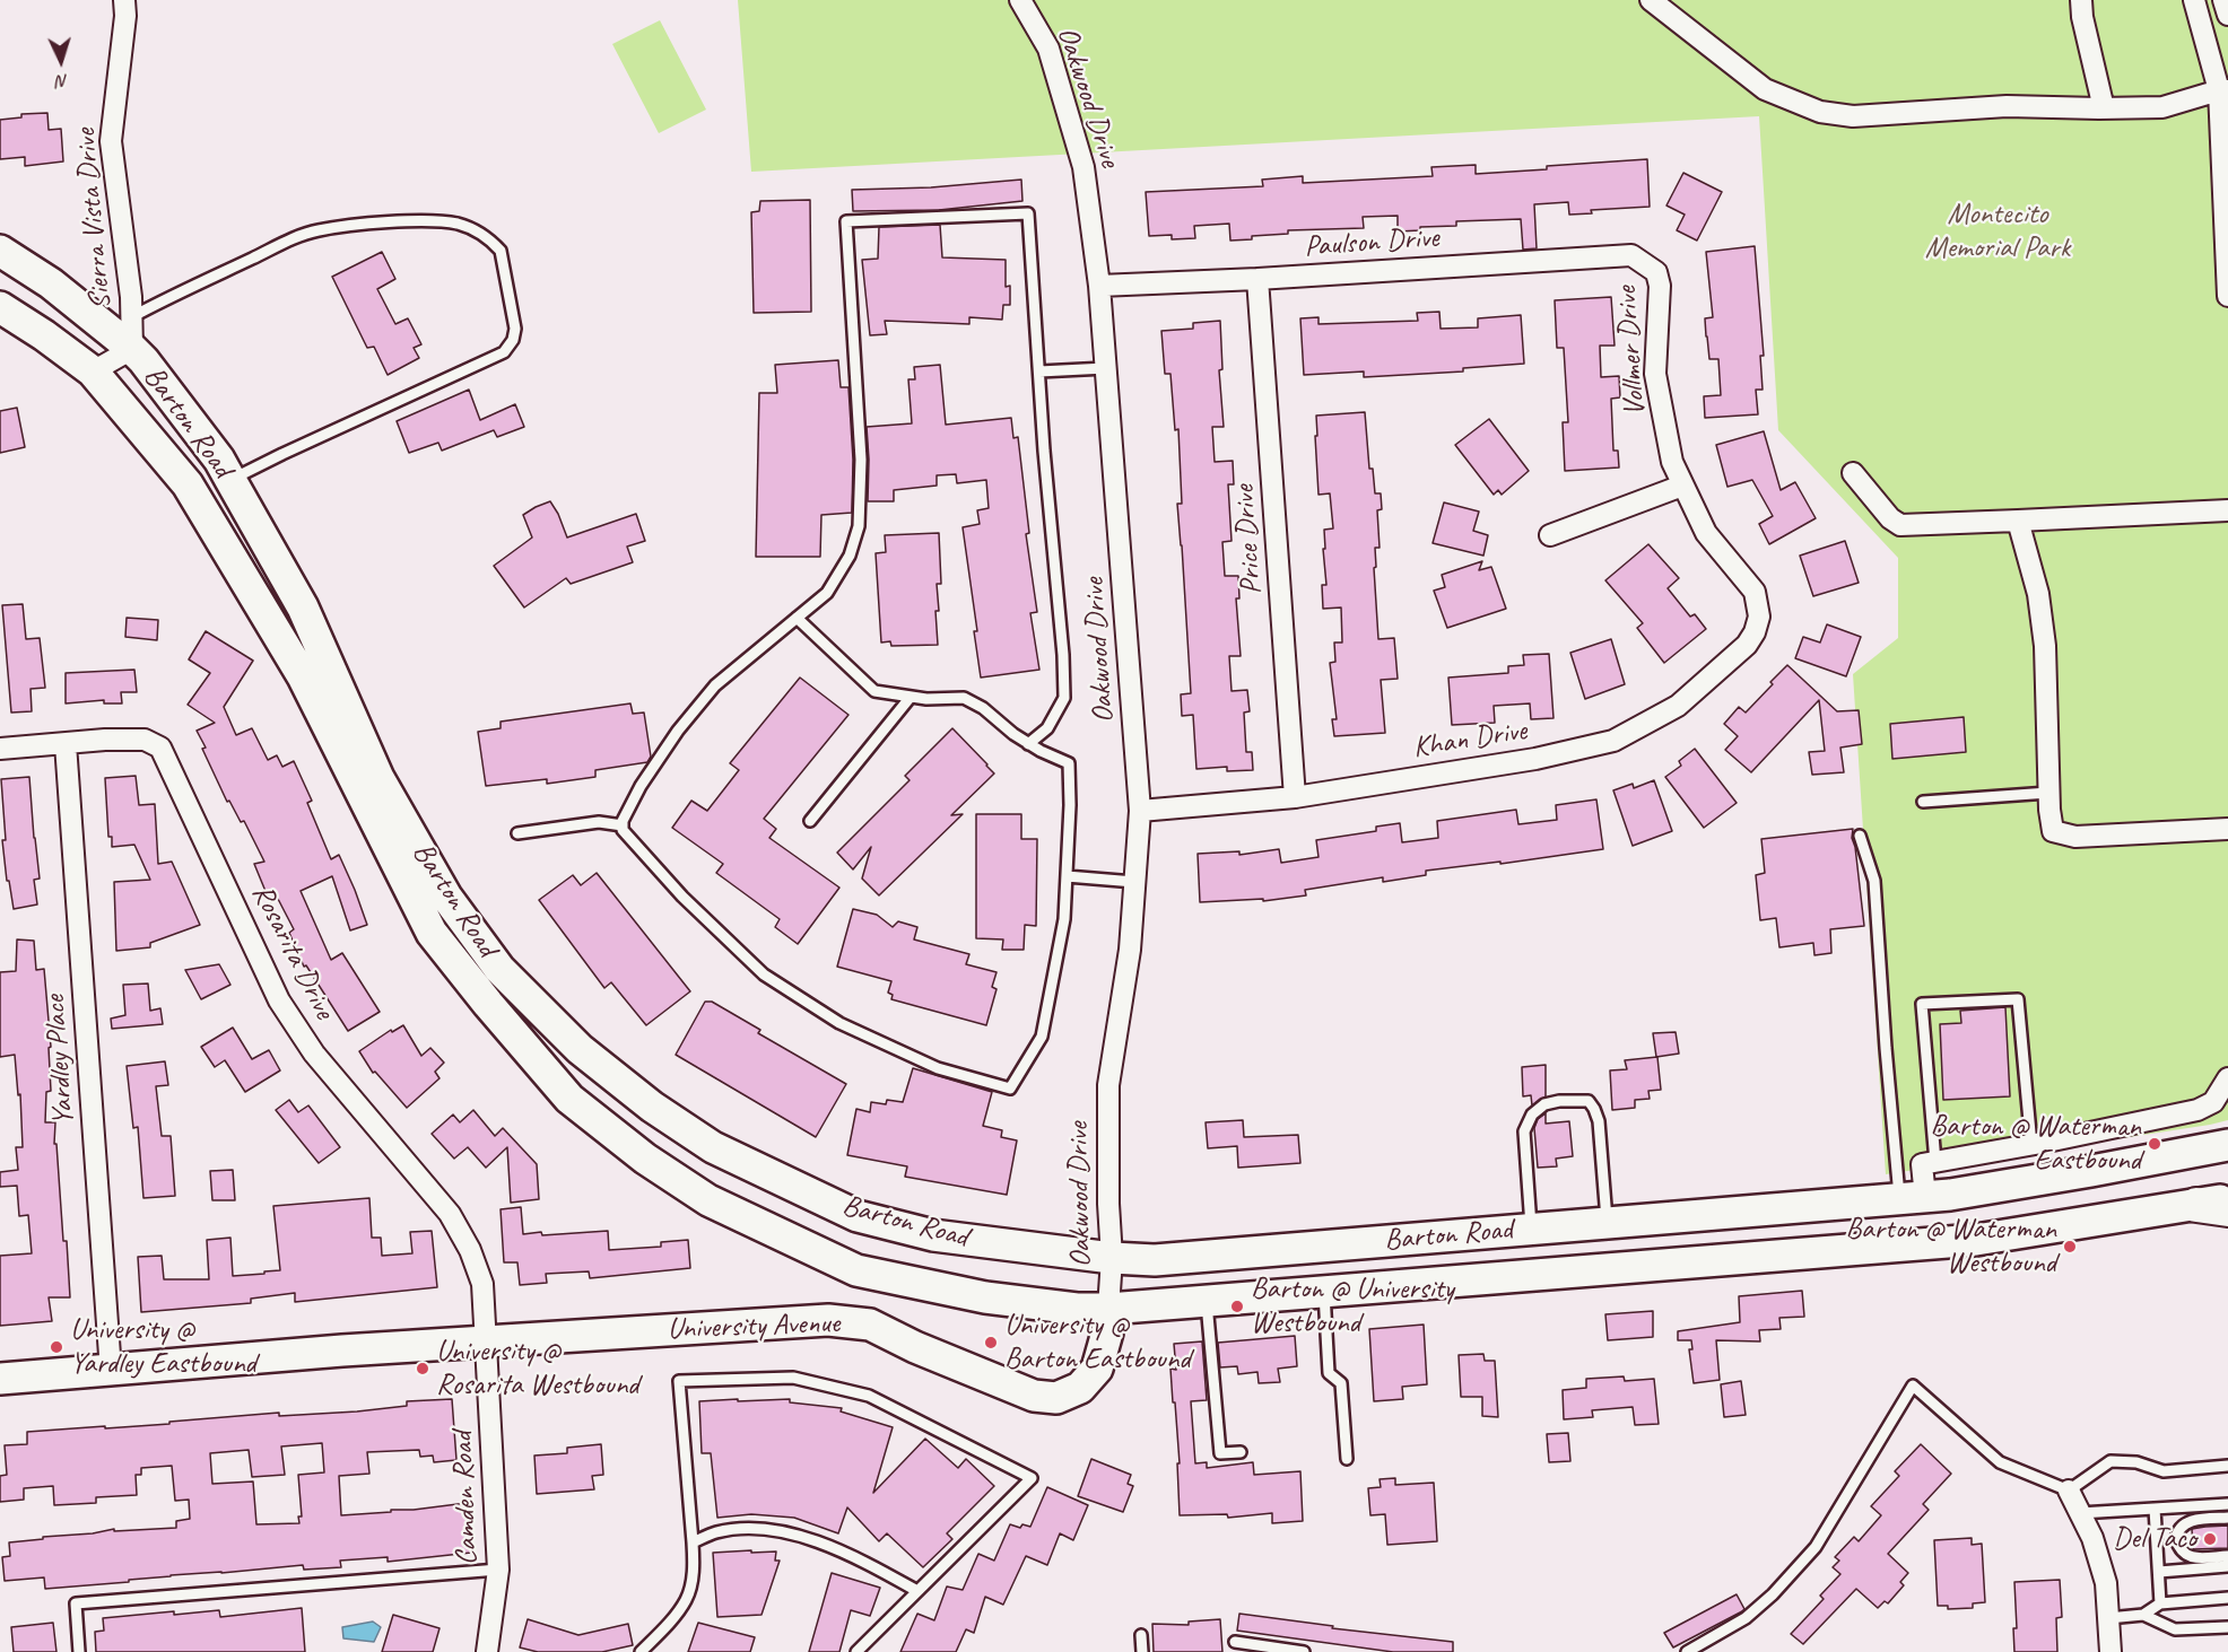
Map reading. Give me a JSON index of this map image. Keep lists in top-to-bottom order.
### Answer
{
  "streets": {
    "main road": ["Barton Road", "University Avenue"],
    "street": [
      "Oakwood Drive",
      "Sierra Vista Drive",
      "Paulson Drive",
      "Vollmer Drive",
      "Price Drive",
      "Khan Drive",
      "Rosarita Drive",
      "Yardley Place",
      "Camden Road"
    ]
  },
  "crossings": [
    ["Oakwood Drive", "Paulson Drive"],
    ["Oakwood Drive", "Barton Road"],
    ["Oakwood Drive", "Khan Drive"],
    ["Oakwood Drive", "University Avenue"],
    ["Sierra Vista Drive", "Barton Road"],
    ["Paulson Drive", "Vollmer Drive"],
    ["Paulson Drive", "Price Drive"],
    ["Vollmer Drive", "Khan Drive"],
    ["Barton Road", "University Avenue"],
    ["Price Drive", "Khan Drive"],
    ["Rosarita Drive", "Yardley Place"],
    ["Rosarita Drive", "University Avenue"],
    ["Rosarita Drive", "Camden Road"],
    ["Yardley Place", "University Avenue"],
    ["University Avenue", "Camden Road"]
  ],
  "parks": ["Montecito Memorial Park"],
  "places": [
    "Barton @ Waterman Eastbound",
    "Barton @ Waterman Westbound",
    "Barton @ University Westbound",
    "University @ Barton Eastbound",
    "University @ Yardley Eastbound",
    "University @ Rosarita Westbound",
    "Del Taco"
  ],
  "north": "bottom"
}
